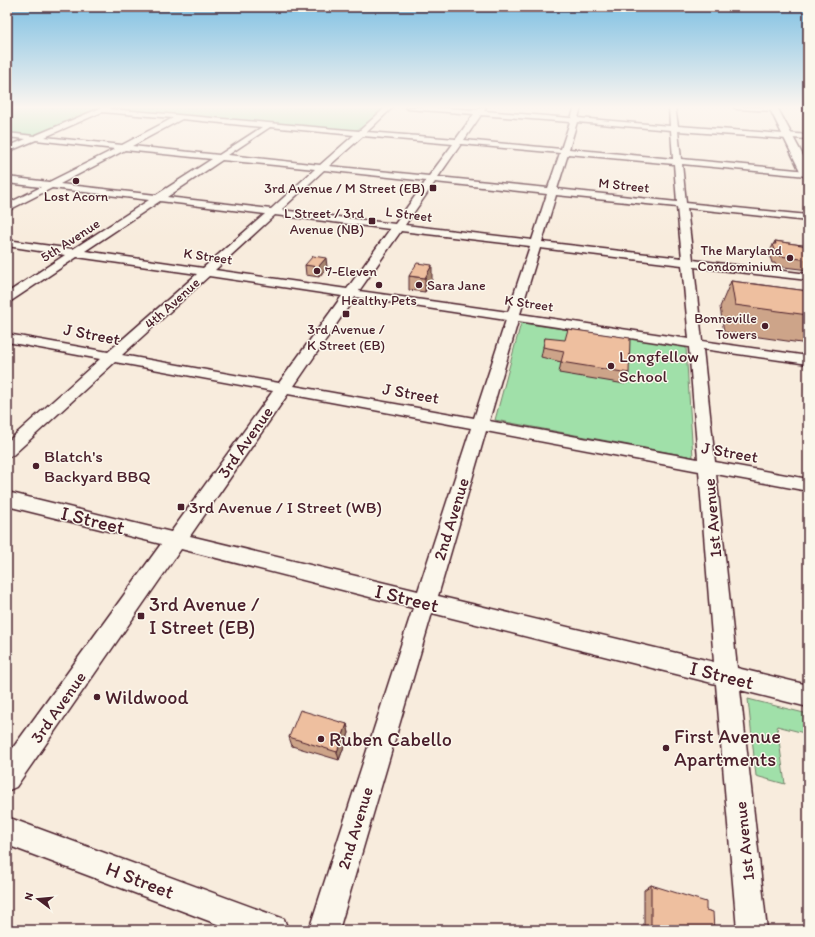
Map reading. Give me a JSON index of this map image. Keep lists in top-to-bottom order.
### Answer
{
  "streets": {
    "street": [
      "M Street",
      "L Street",
      "5th Avenue",
      "K Street",
      "4th Avenue",
      "J Street",
      "3rd Avenue",
      "1st Avenue",
      "2nd Avenue",
      "I Street",
      "H Street"
    ]
  },
  "crossings": [
    ["M Street", "5th Avenue"],
    ["M Street", "4th Avenue"],
    ["M Street", "3rd Avenue"],
    ["M Street", "1st Avenue"],
    ["M Street", "2nd Avenue"],
    ["L Street", "5th Avenue"],
    ["L Street", "4th Avenue"],
    ["L Street", "3rd Avenue"],
    ["L Street", "1st Avenue"],
    ["L Street", "2nd Avenue"],
    ["5th Avenue", "K Street"],
    ["K Street", "4th Avenue"],
    ["K Street", "3rd Avenue"],
    ["K Street", "1st Avenue"],
    ["K Street", "2nd Avenue"],
    ["4th Avenue", "J Street"],
    ["J Street", "3rd Avenue"],
    ["J Street", "1st Avenue"],
    ["J Street", "2nd Avenue"],
    ["3rd Avenue", "I Street"],
    ["1st Avenue", "I Street"],
    ["2nd Avenue", "I Street"]
  ],
  "places": {
    "other": [
      "Lost Acorn",
      "The Maryland Condominium",
      "7-Eleven",
      "Healthy Pets",
      "Sara Jane",
      "Bonneville Towers",
      "Longfellow School",
      "Blatch's Backyard BBQ",
      "Wildwood",
      "Ruben Cabello",
      "First Avenue Apartments"
    ],
    "transit": [
      "3rd Avenue / M Street (EB)",
      "L Street / 3rd Avenue (NB)",
      "3rd Avenue / K Street (EB)",
      "3rd Avenue / I Street (WB)",
      "3rd Avenue / I Street (EB)"
    ]
  },
  "north": "left"
}
